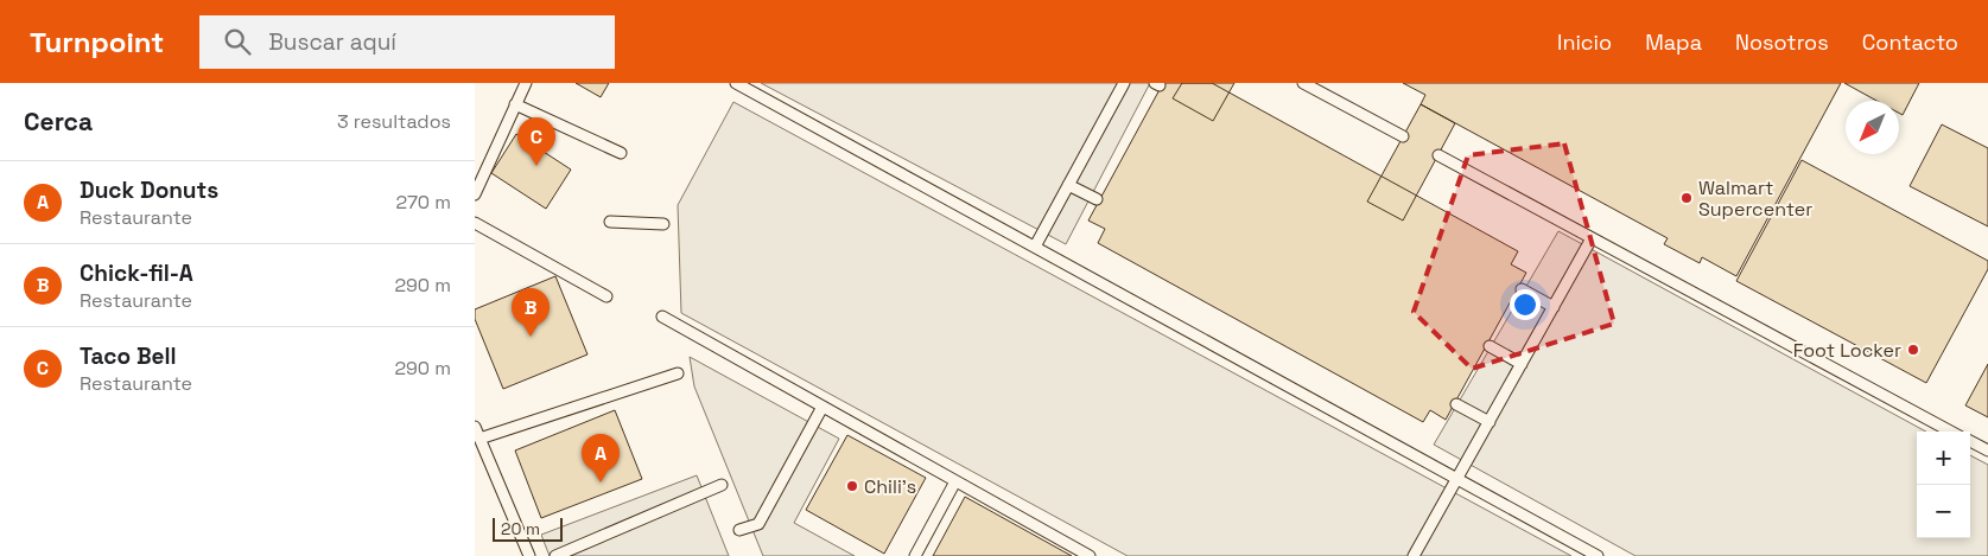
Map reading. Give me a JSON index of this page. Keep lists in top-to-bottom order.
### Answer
{
  "places": ["Walmart Supercenter", "Foot Locker", "Chili's"],
  "scale_bar": "20 m",
  "north": "bottom left",
  "page": {
    "header": "Turnpoint",
    "search": "Buscar aquí",
    "nav": [
      "Inicio",
      "Mapa",
      "Nosotros",
      "Contacto"
    ],
    "heading": ["Cerca", "3 resultados"],
    "pins": ["C", "B", "A"],
    "list": [
      {
        "mark": "A",
        "name": "Duck Donuts",
        "note": "Restaurante",
        "value": "270 m"
      },
      {
        "mark": "B",
        "name": "Chick-fil-A",
        "note": "Restaurante",
        "value": "290 m"
      },
      {
        "mark": "C",
        "name": "Taco Bell",
        "note": "Restaurante",
        "value": "290 m"
      }
    ],
    "map_buttons": ["+", "−"],
    "scale": "20 m"
  }
}
